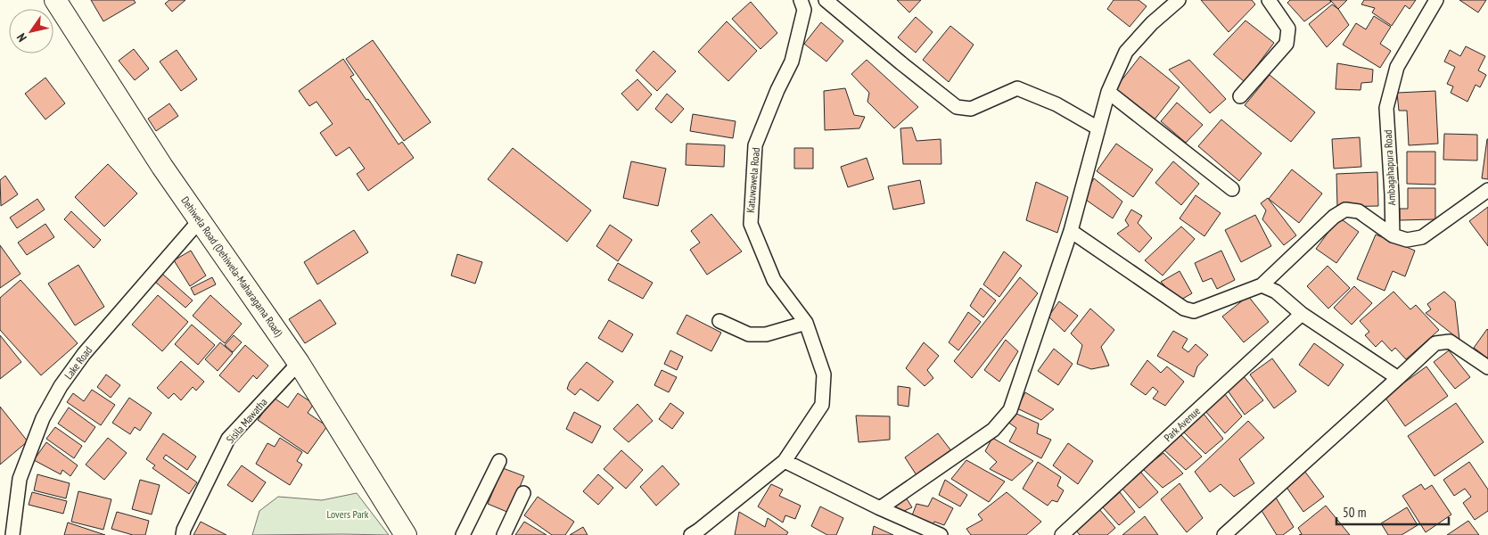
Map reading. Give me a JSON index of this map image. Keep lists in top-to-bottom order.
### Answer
{
  "streets": {
    "main road": ["Dehiwela Road (Dehiwela-Maharagama Road)"],
    "street": [
      "Ambagahapura Road",
      "Katuwawela Road",
      "Lake Road",
      "Sisila Mawatha",
      "Park Avenue"
    ]
  },
  "crossings": [
    ["Dehiwela Road (Dehiwela-Maharagama Road)", "Lake Road"],
    ["Dehiwela Road (Dehiwela-Maharagama Road)", "Sisila Mawatha"]
  ],
  "parks": ["Lovers Park"],
  "scale_bar": "50 m",
  "north": "bottom left"
}
